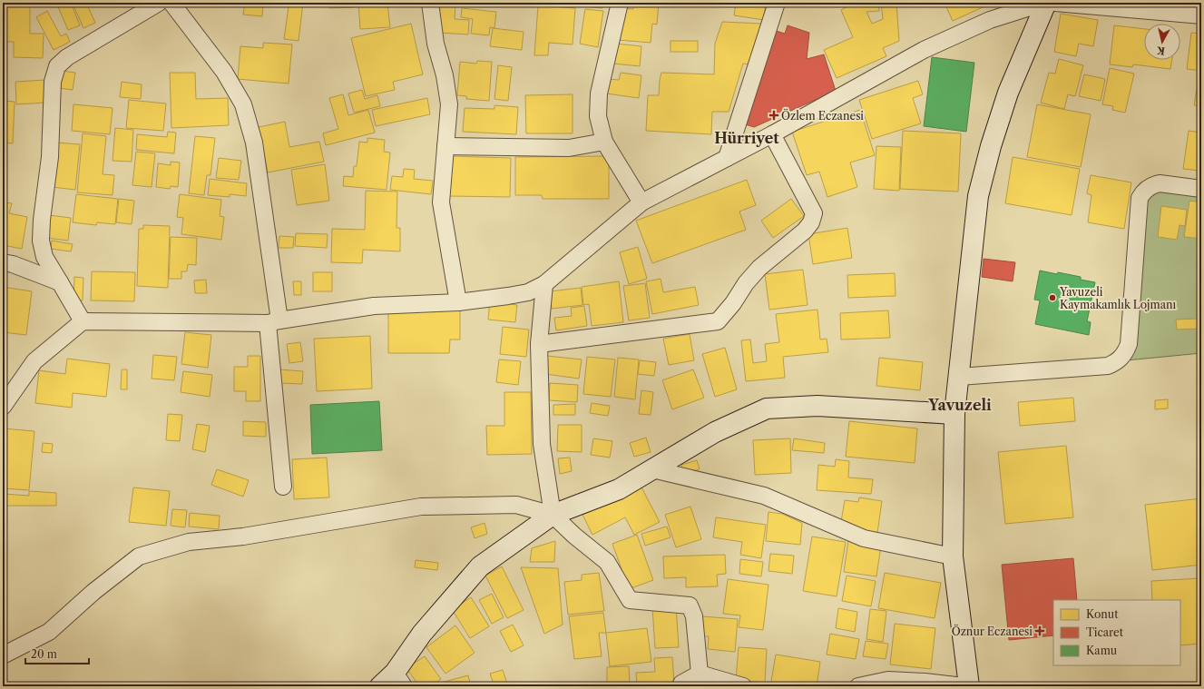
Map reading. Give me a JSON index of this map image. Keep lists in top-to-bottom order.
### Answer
{
  "districts": ["Hürriyet", "Yavuzeli"],
  "places": {
    "health": ["Özlem Eczanesi", "Öznur Eczanesi"],
    "other": ["Yavuzeli Kaymakamlık Lojmanı"]
  },
  "legend": ["Konut", "Ticaret", "Kamu"],
  "scale_bar": "20 m",
  "north": "bottom"
}
